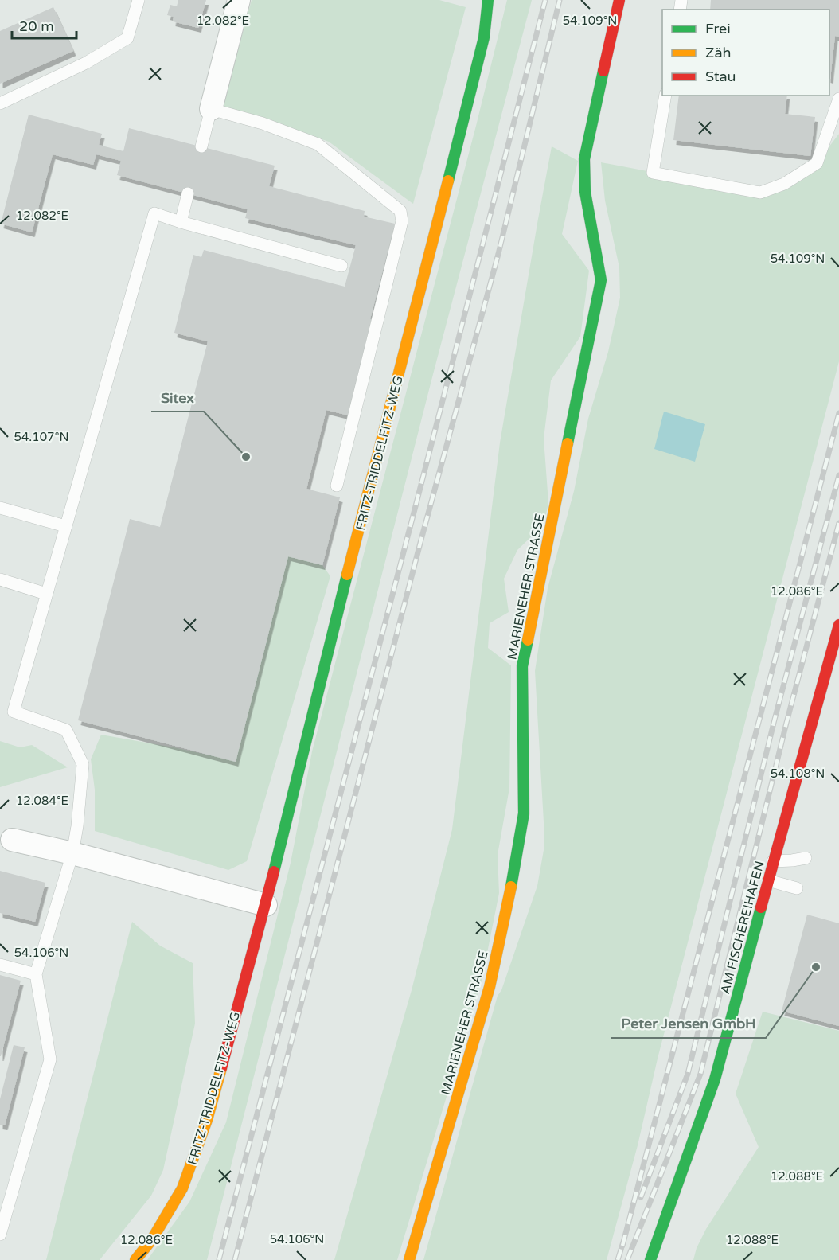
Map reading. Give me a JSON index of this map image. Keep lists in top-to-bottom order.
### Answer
{
  "streets": {
    "street": ["FRITZ-TRIDDELFITZ-WEG", "MARIENEHER STRASSE", "AM FISCHEREIHAFEN"]
  },
  "places": ["Sitex", "Peter Jensen GmbH"],
  "legend": ["Frei", "Zäh", "Stau"],
  "scale_bar": "20 m",
  "coordinates": [
    "12.082°E",
    "54.109°N",
    "54.107°N",
    "12.086°E",
    "54.108°N",
    "12.084°E",
    "54.106°N",
    "12.088°E"
  ]
}
